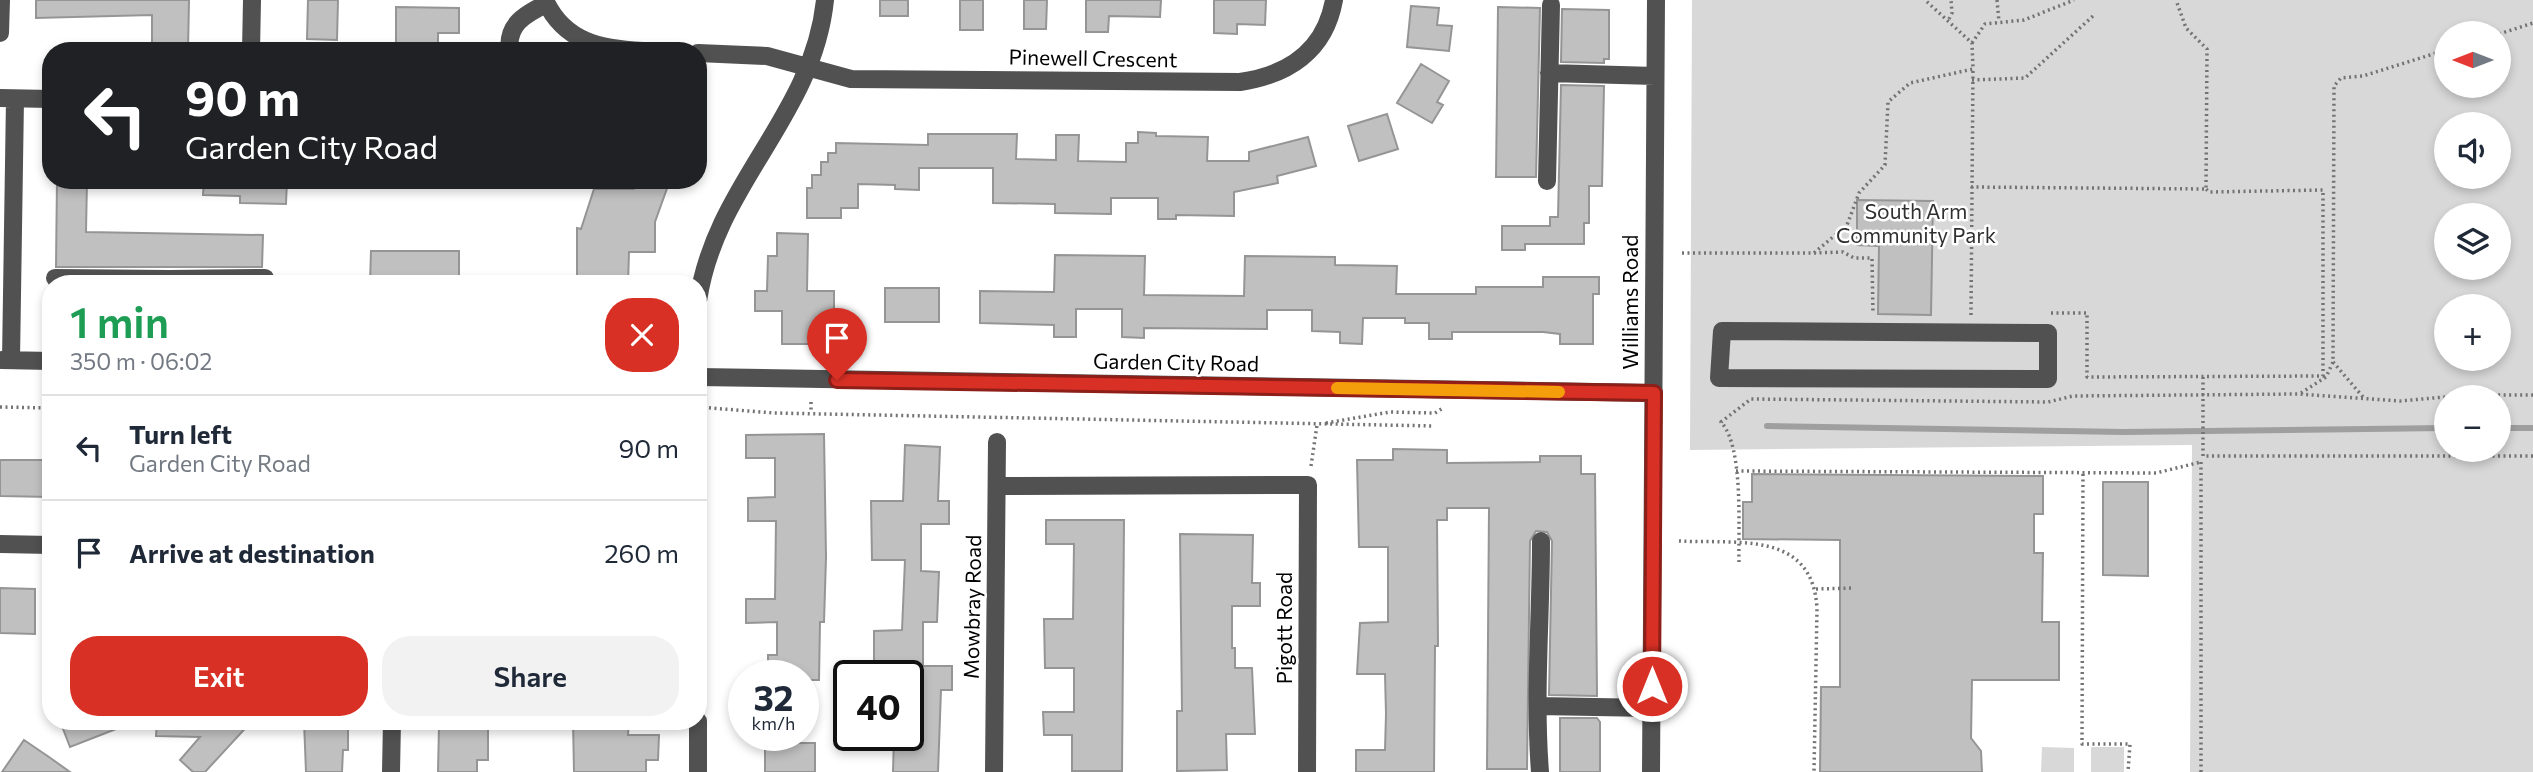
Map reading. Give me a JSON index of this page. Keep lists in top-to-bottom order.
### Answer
{
  "streets": {
    "street": [
      "Pinewell Crescent",
      "Williams Road",
      "Garden City Road",
      "Mowbray Road",
      "Pigott Road"
    ]
  },
  "crossings": [
    ["Williams Road", "Garden City Road"]
  ],
  "parks": ["South Arm Community Park"],
  "north": "left",
  "page": {
    "map_buttons": ["+", "−"],
    "turn": ["90 m", "Garden City Road"],
    "heading": ["1 min", "350 m · 06:02"],
    "list": [
      {
        "name": "Turn left",
        "note": "Garden City Road",
        "value": "90 m"
      },
      {
        "name": "Arrive at destination",
        "value": "260 m"
      }
    ],
    "buttons": ["Exit", "Share"],
    "speed": "32 km/h",
    "limit": "40"
  }
}
